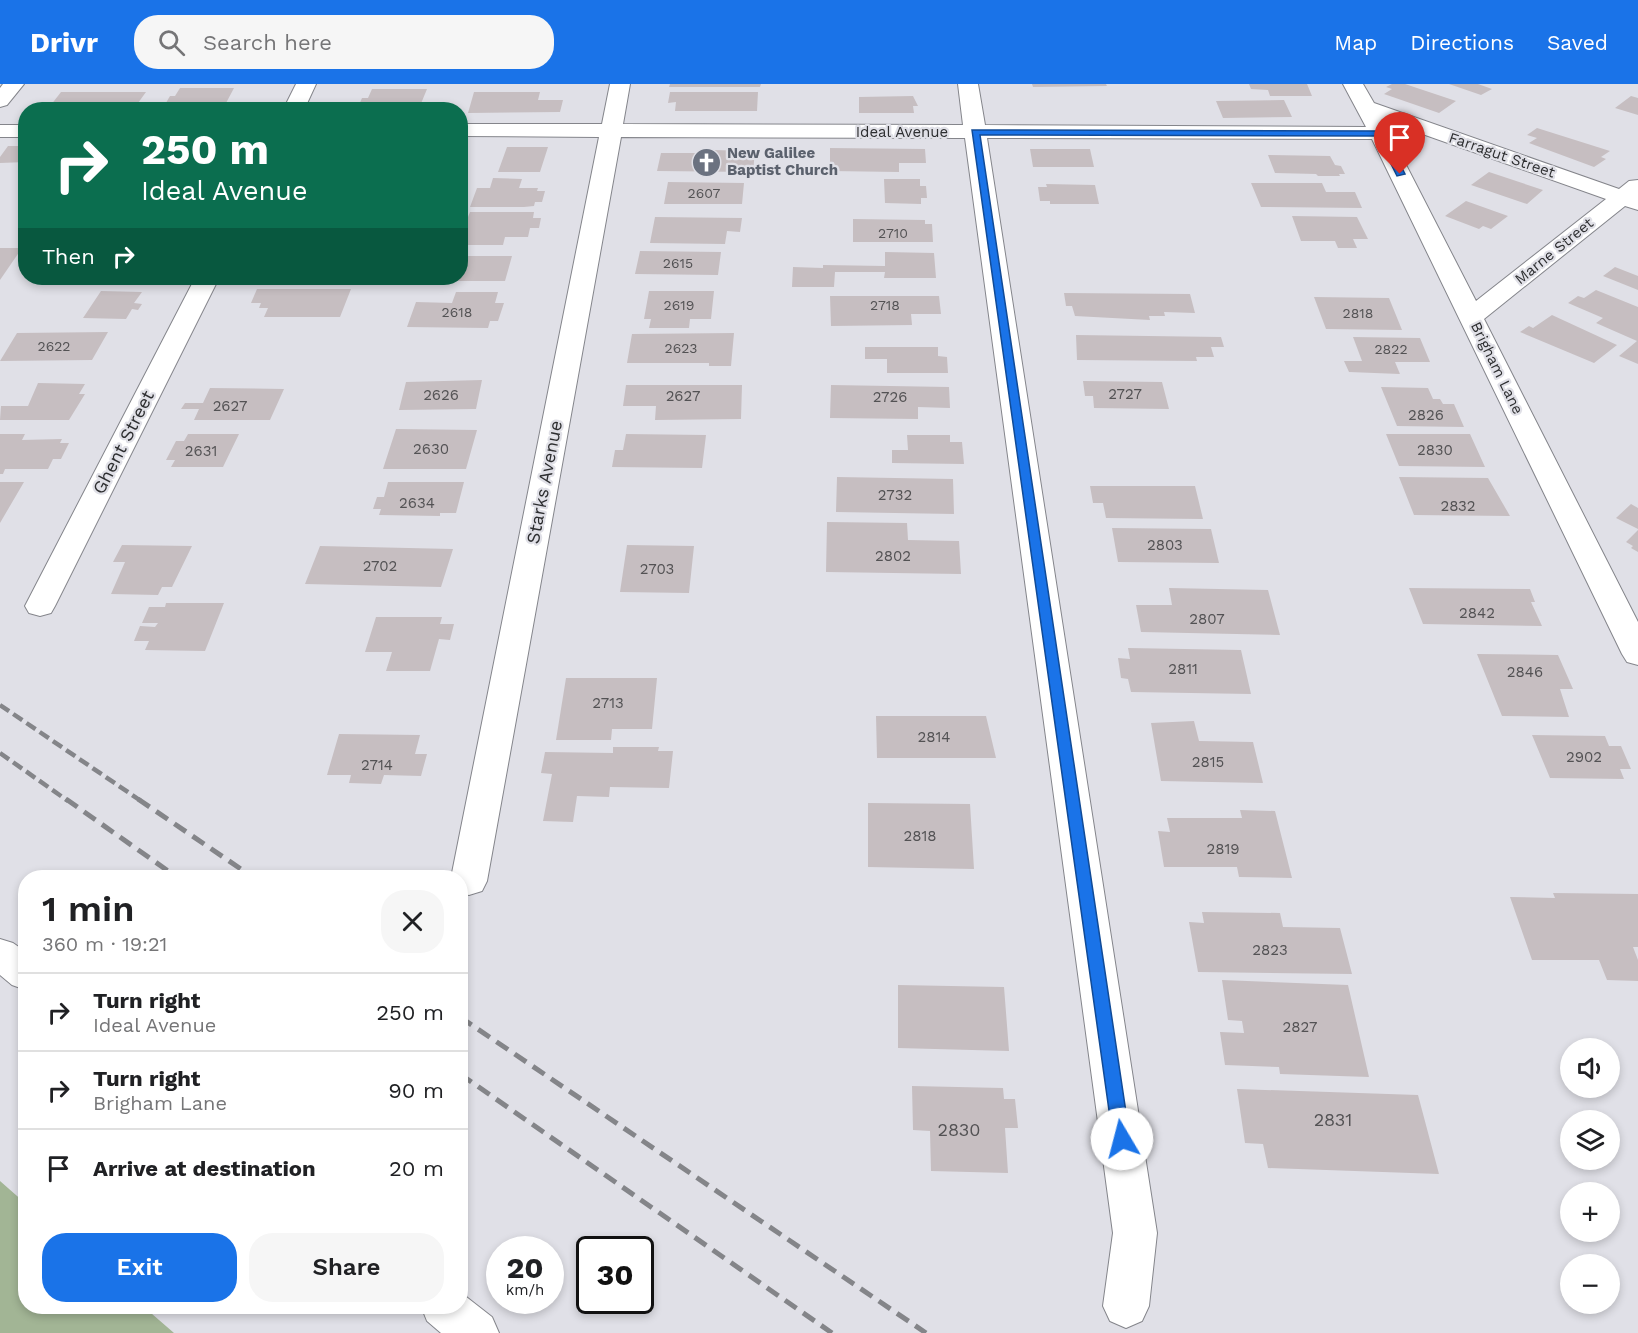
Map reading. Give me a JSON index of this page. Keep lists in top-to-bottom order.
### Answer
{
  "streets": {
    "street": [
      "Ideal Avenue",
      "Farragut Street",
      "Marne Street",
      "Brigham Lane",
      "Ghent Street",
      "Starks Avenue"
    ]
  },
  "crossings": [
    ["Ideal Avenue", "Brigham Lane"],
    ["Ideal Avenue", "Starks Avenue"],
    ["Farragut Street", "Marne Street"],
    ["Farragut Street", "Brigham Lane"],
    ["Marne Street", "Brigham Lane"]
  ],
  "places": {
    "church": ["New Galilee Baptist Church"]
  },
  "house_numbers": [
    "2607",
    "2710",
    "2615",
    "2619",
    "2718",
    "2618",
    "2818",
    "2622",
    "2623",
    "2822",
    "2727",
    "2626",
    "2627",
    "2726",
    "2627",
    "2826",
    "2630",
    "2830",
    "2631",
    "2732",
    "2634",
    "2832",
    "2803",
    "2802",
    "2702",
    "2703",
    "2842",
    "2807",
    "2811",
    "2846",
    "2713",
    "2814",
    "2902",
    "2815",
    "2714",
    "2818",
    "2819",
    "2823",
    "2827",
    "2831",
    "2830"
  ],
  "page": {
    "header": "Drivr",
    "search": "Search here",
    "nav": ["Map", "Directions", "Saved"],
    "turn": ["250 m", "Ideal Avenue"],
    "then": "Then",
    "heading": ["1 min", "360 m · 19:21"],
    "list": [
      {
        "name": "Turn right",
        "note": "Ideal Avenue",
        "value": "250 m"
      },
      {
        "name": "Turn right",
        "note": "Brigham Lane",
        "value": "90 m"
      },
      {
        "name": "Arrive at destination",
        "value": "20 m"
      }
    ],
    "map_buttons": ["+", "−"],
    "buttons": ["Exit", "Share"],
    "speed": "20 km/h",
    "limit": "30"
  }
}
